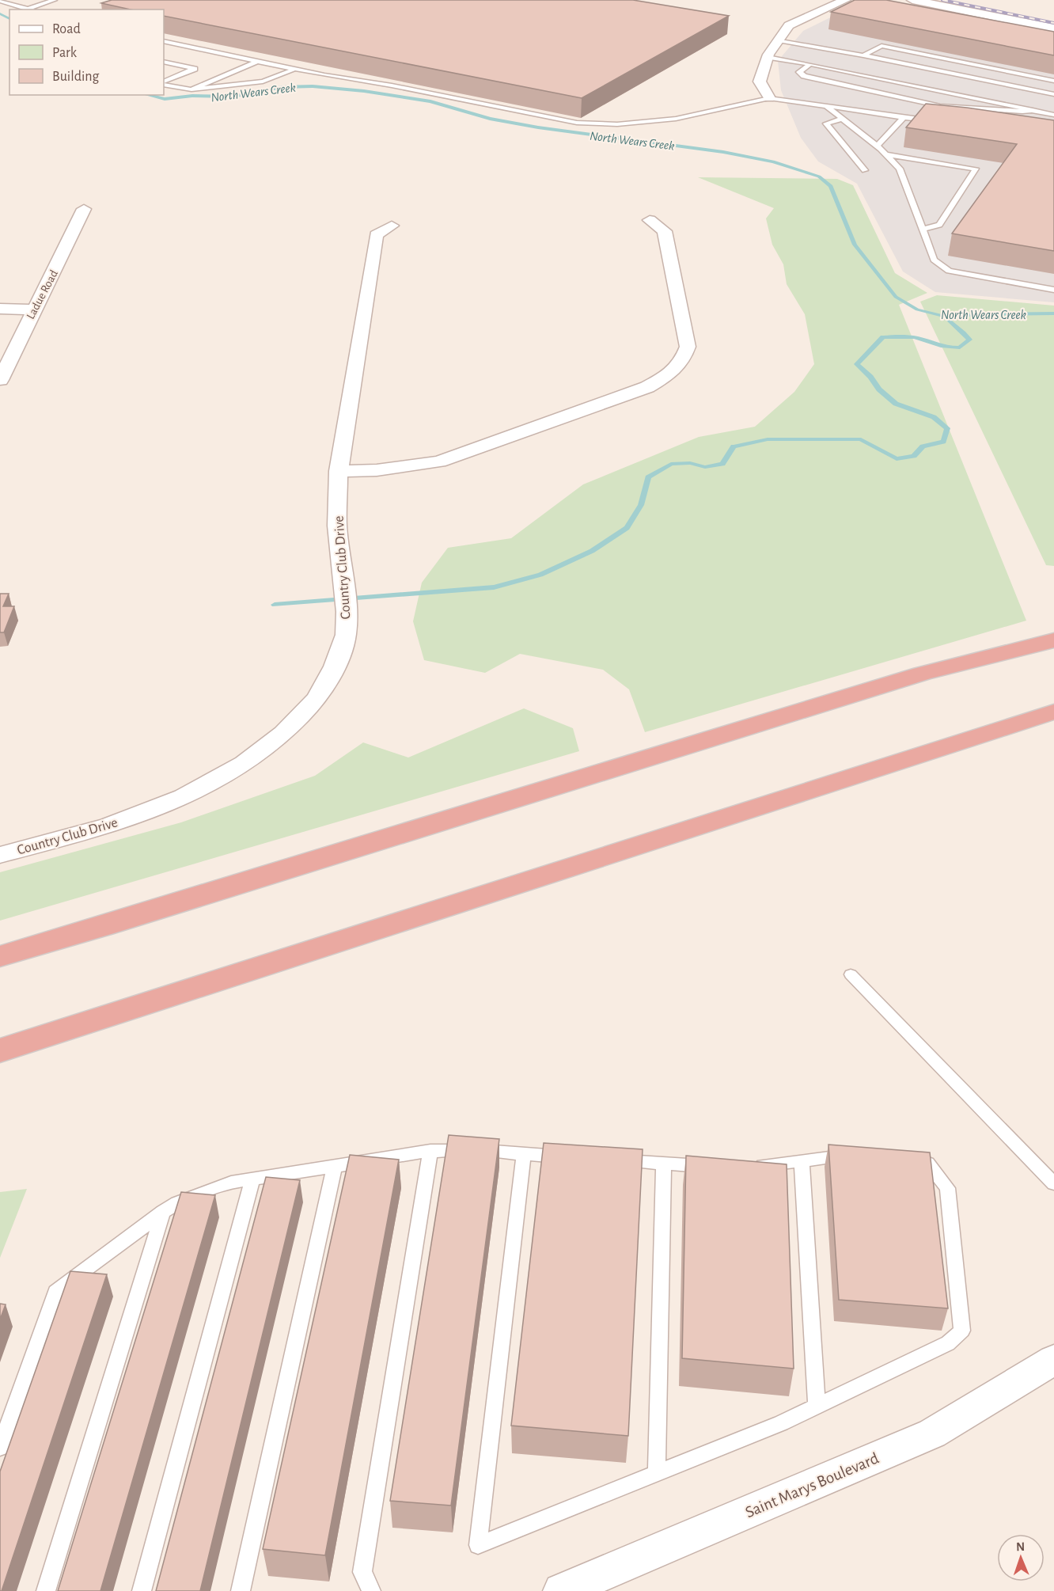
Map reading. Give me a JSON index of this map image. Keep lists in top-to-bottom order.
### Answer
{
  "streets": {
    "street": ["Ladue Road", "Country Club Drive", "Saint Marys Boulevard"]
  },
  "water": ["North Wears Creek"],
  "legend": ["Road", "Park", "Building"],
  "north": "top"
}
